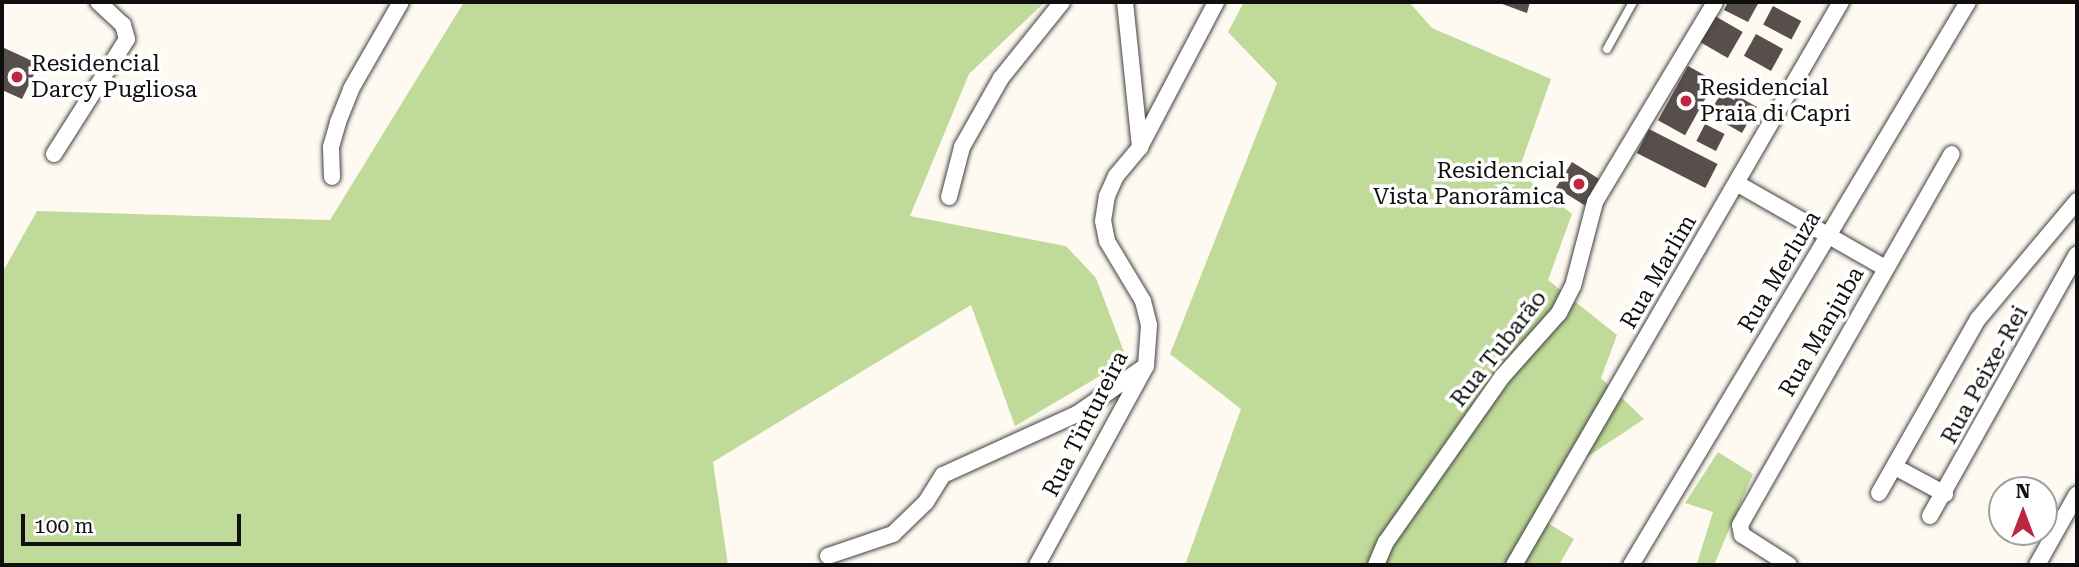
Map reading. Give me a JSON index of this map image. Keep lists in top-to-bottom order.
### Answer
{
  "streets": {
    "street": [
      "Rua Marlim",
      "Rua Merluza",
      "Rua Manjuba",
      "Rua Tubarão",
      "Rua Peixe-Rei",
      "Rua Tintureira"
    ]
  },
  "places": ["Residencial Darcy Pugliosa", "Residencial Praia di Capri", "Residencial Vista Panorâmica"],
  "scale_bar": "100 m",
  "north": "top"
}
